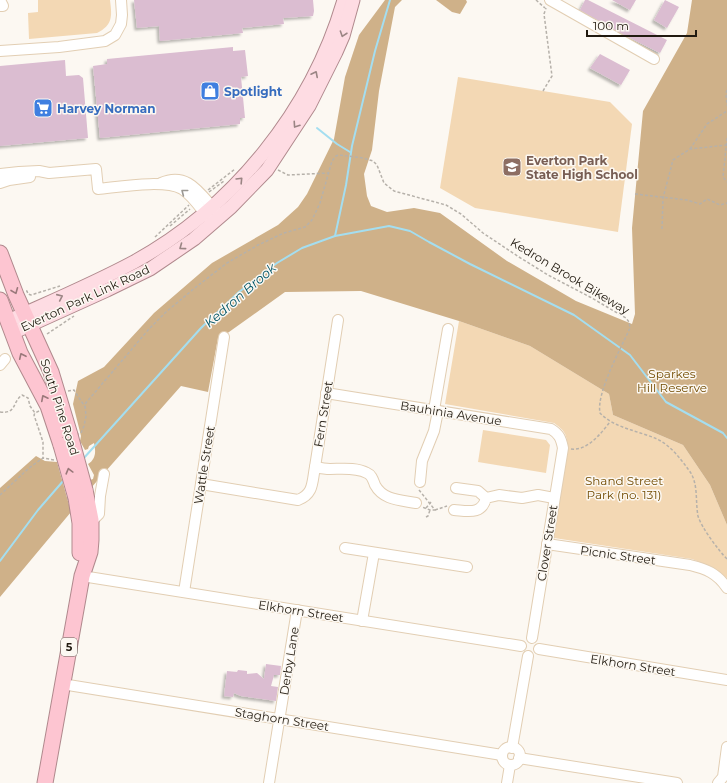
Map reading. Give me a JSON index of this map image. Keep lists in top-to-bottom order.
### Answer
{
  "streets": {
    "highway": ["South Pine Road", "5"],
    "main road": ["Everton Park Link Road"],
    "street": [
      "Bauhinia Avenue",
      "Fern Street",
      "Wattle Street",
      "Clover Street",
      "Picnic Street",
      "Elkhorn Street",
      "Derby Lane",
      "Staghorn Street"
    ],
    "path": ["Kedron Brook Bikeway"]
  },
  "crossings": [
    ["Kedron Brook Bikeway", "South Pine Road"],
    ["Everton Park Link Road", "South Pine Road"],
    ["South Pine Road", "Elkhorn Street"],
    ["South Pine Road", "Staghorn Street"],
    ["Bauhinia Avenue", "Fern Street"],
    ["Bauhinia Avenue", "Clover Street"],
    ["Fern Street", "Wattle Street"],
    ["Wattle Street", "Elkhorn Street"],
    ["Clover Street", "Picnic Street"],
    ["Clover Street", "Elkhorn Street"],
    ["Elkhorn Street", "Derby Lane"],
    ["Derby Lane", "Staghorn Street"]
  ],
  "water": ["Kedron Brook"],
  "parks": ["Sparkes Hill Reserve", "Shand Street Park (no. 131)"],
  "places": {
    "shop": ["Spotlight"],
    "supermarket": ["Harvey Norman"],
    "school or university": ["Everton Park State High School"]
  },
  "scale_bar": "100 m"
}
